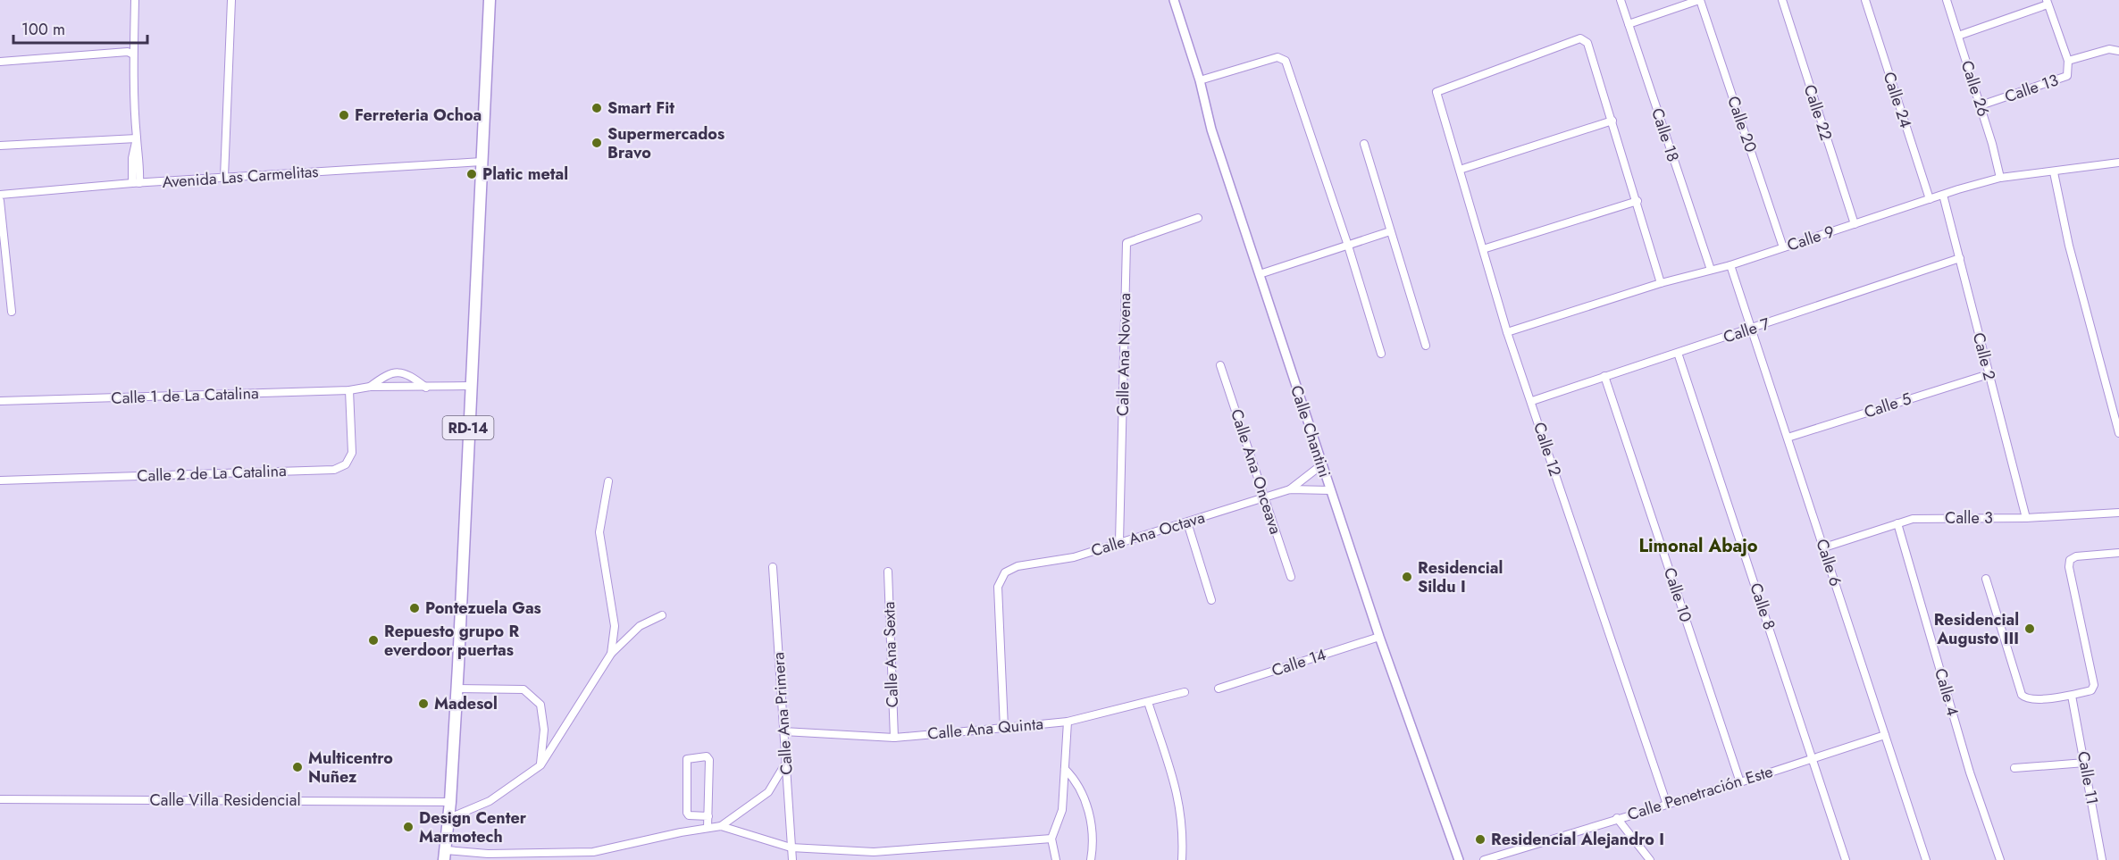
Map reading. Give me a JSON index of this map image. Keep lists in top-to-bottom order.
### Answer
{
  "streets": {
    "main road": ["RD-14"],
    "street": [
      "Calle 26",
      "Calle 13",
      "Calle 24",
      "Calle 22",
      "Calle 20",
      "Calle 18",
      "Avenida Las Carmelitas",
      "Calle 9",
      "Calle 7",
      "Calle Ana Novena",
      "Calle 2",
      "Calle 1 de La Catalina",
      "Calle 5",
      "Calle Chantini",
      "Calle 12",
      "Calle Ana Onceava",
      "Calle 2 de La Catalina",
      "Calle 3",
      "Calle Ana Octava",
      "Calle 6",
      "Calle 10",
      "Calle 8",
      "Calle Ana Sexta",
      "Calle 14",
      "Calle 4",
      "Calle Ana Primera",
      "Calle Ana Quinta",
      "Calle 11",
      "Calle Penetración Este",
      "Calle Villa Residencial"
    ]
  },
  "crossings": [
    ["Calle 26", "Calle 13"],
    ["Calle 26", "Calle 9"],
    ["Calle 24", "Calle 9"],
    ["Calle 22", "Calle 9"],
    ["Calle 20", "Calle 9"],
    ["Calle 18", "Calle 9"],
    ["Avenida Las Carmelitas", "RD-14"],
    ["Calle 9", "Calle 2"],
    ["Calle 9", "Calle 12"],
    ["Calle 9", "Calle 6"],
    ["Calle 7", "Calle 2"],
    ["Calle 7", "Calle 12"],
    ["Calle 7", "Calle 6"],
    ["Calle 7", "Calle 10"],
    ["Calle 7", "Calle 8"],
    ["Calle Ana Novena", "Calle Ana Octava"],
    ["Calle 2", "Calle 5"],
    ["Calle 2", "Calle 3"],
    ["Calle 1 de La Catalina", "Calle 2 de La Catalina"],
    ["Calle 5", "Calle 6"],
    ["RD-14", "Calle Villa Residencial"],
    ["Calle Chantini", "Calle Ana Octava"],
    ["Calle Chantini", "Calle 14"],
    ["Calle 12", "Calle Penetración Este"],
    ["Calle Ana Onceava", "Calle Ana Octava"],
    ["Calle 3", "Calle 6"],
    ["Calle 3", "Calle 4"],
    ["Calle Ana Octava", "Calle Ana Quinta"],
    ["Calle 6", "Calle Penetración Este"],
    ["Calle 10", "Calle Penetración Este"],
    ["Calle 8", "Calle Penetración Este"],
    ["Calle Ana Sexta", "Calle Ana Quinta"],
    ["Calle Ana Primera", "Calle Ana Quinta"]
  ],
  "districts": ["Limonal Abajo"],
  "places": [
    "Smart Fit",
    "Ferreteria Ochoa",
    "Supermercados Bravo",
    "Platic metal",
    "Residencial Sildu I",
    "Pontezuela Gas",
    "Residencial Augusto III",
    "Repuesto grupo R everdoor puertas",
    "Madesol",
    "Multicentro Nuñez",
    "Design Center Marmotech",
    "Residencial Alejandro I"
  ],
  "scale_bar": "100 m"
}
